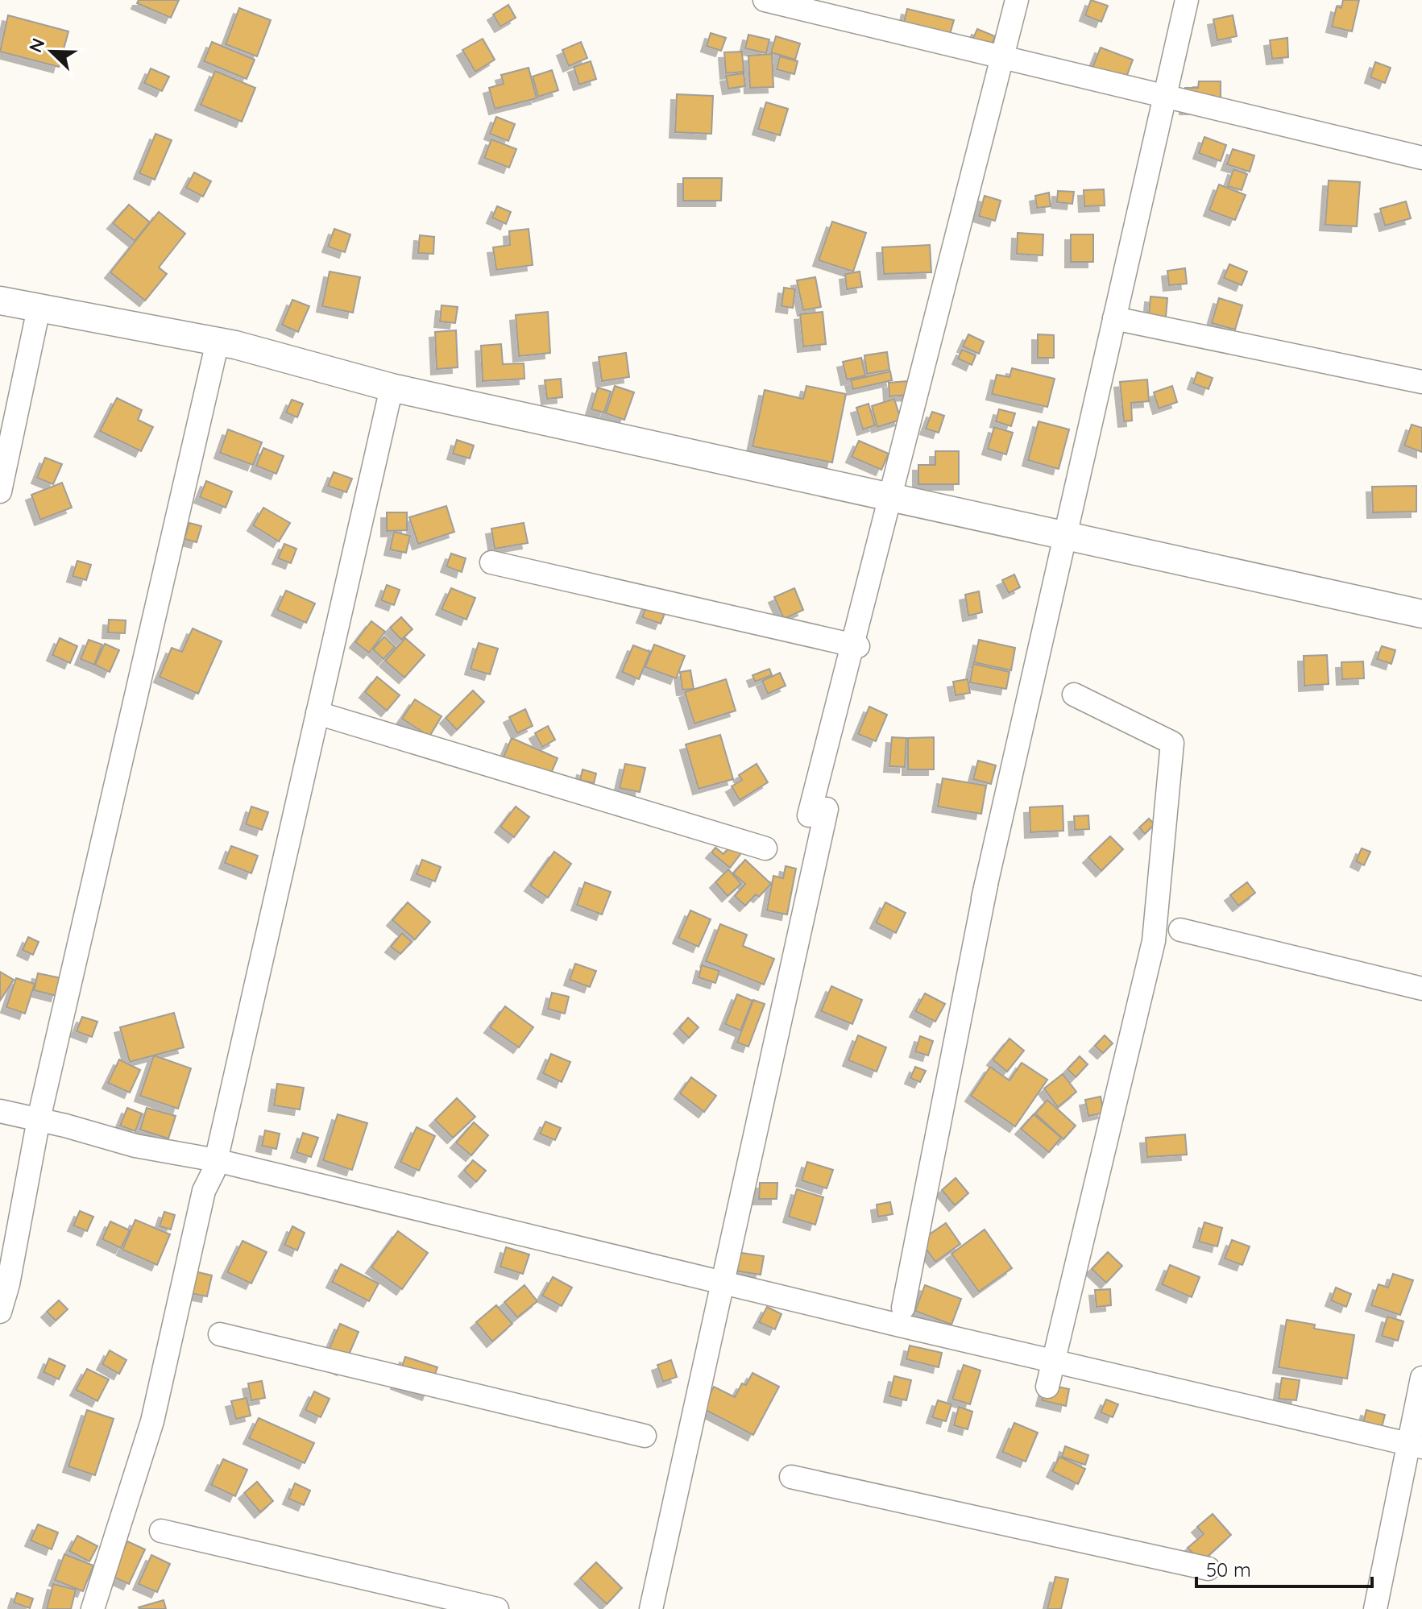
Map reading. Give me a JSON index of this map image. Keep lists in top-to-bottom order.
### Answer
{
  "scale_bar": "50 m",
  "north": "top left"
}
